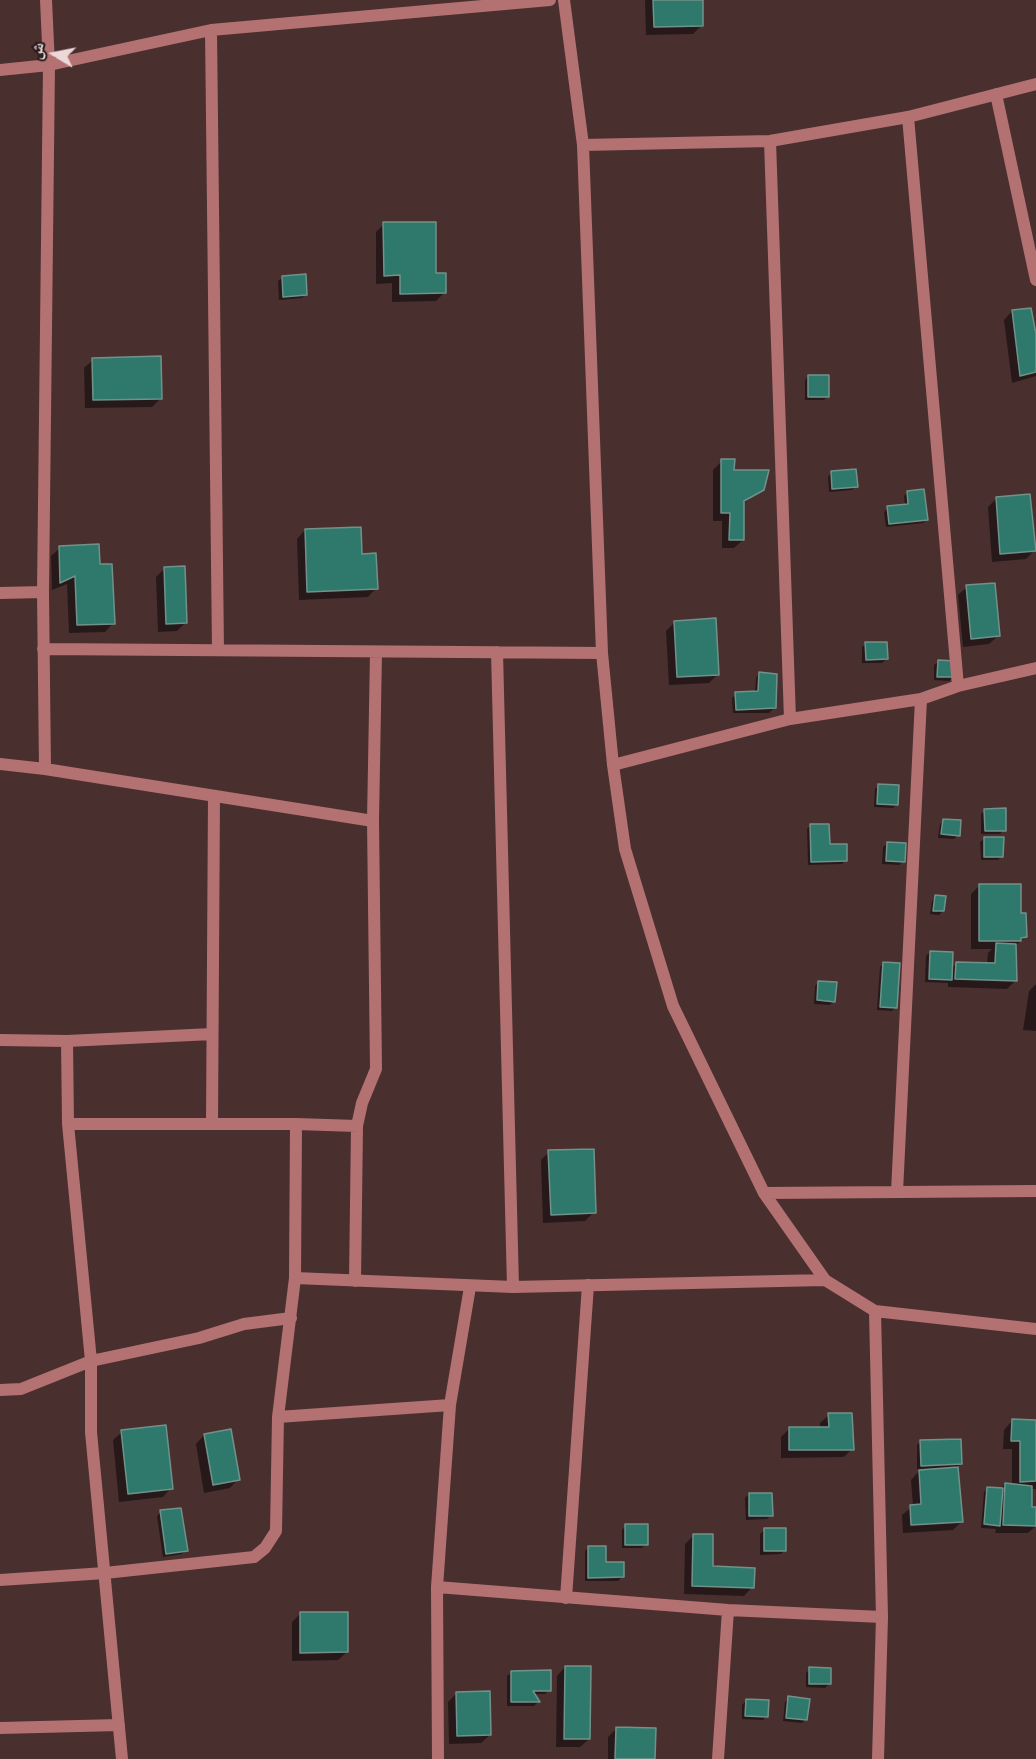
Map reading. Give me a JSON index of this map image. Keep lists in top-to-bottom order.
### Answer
{
  "north": "left"
}
